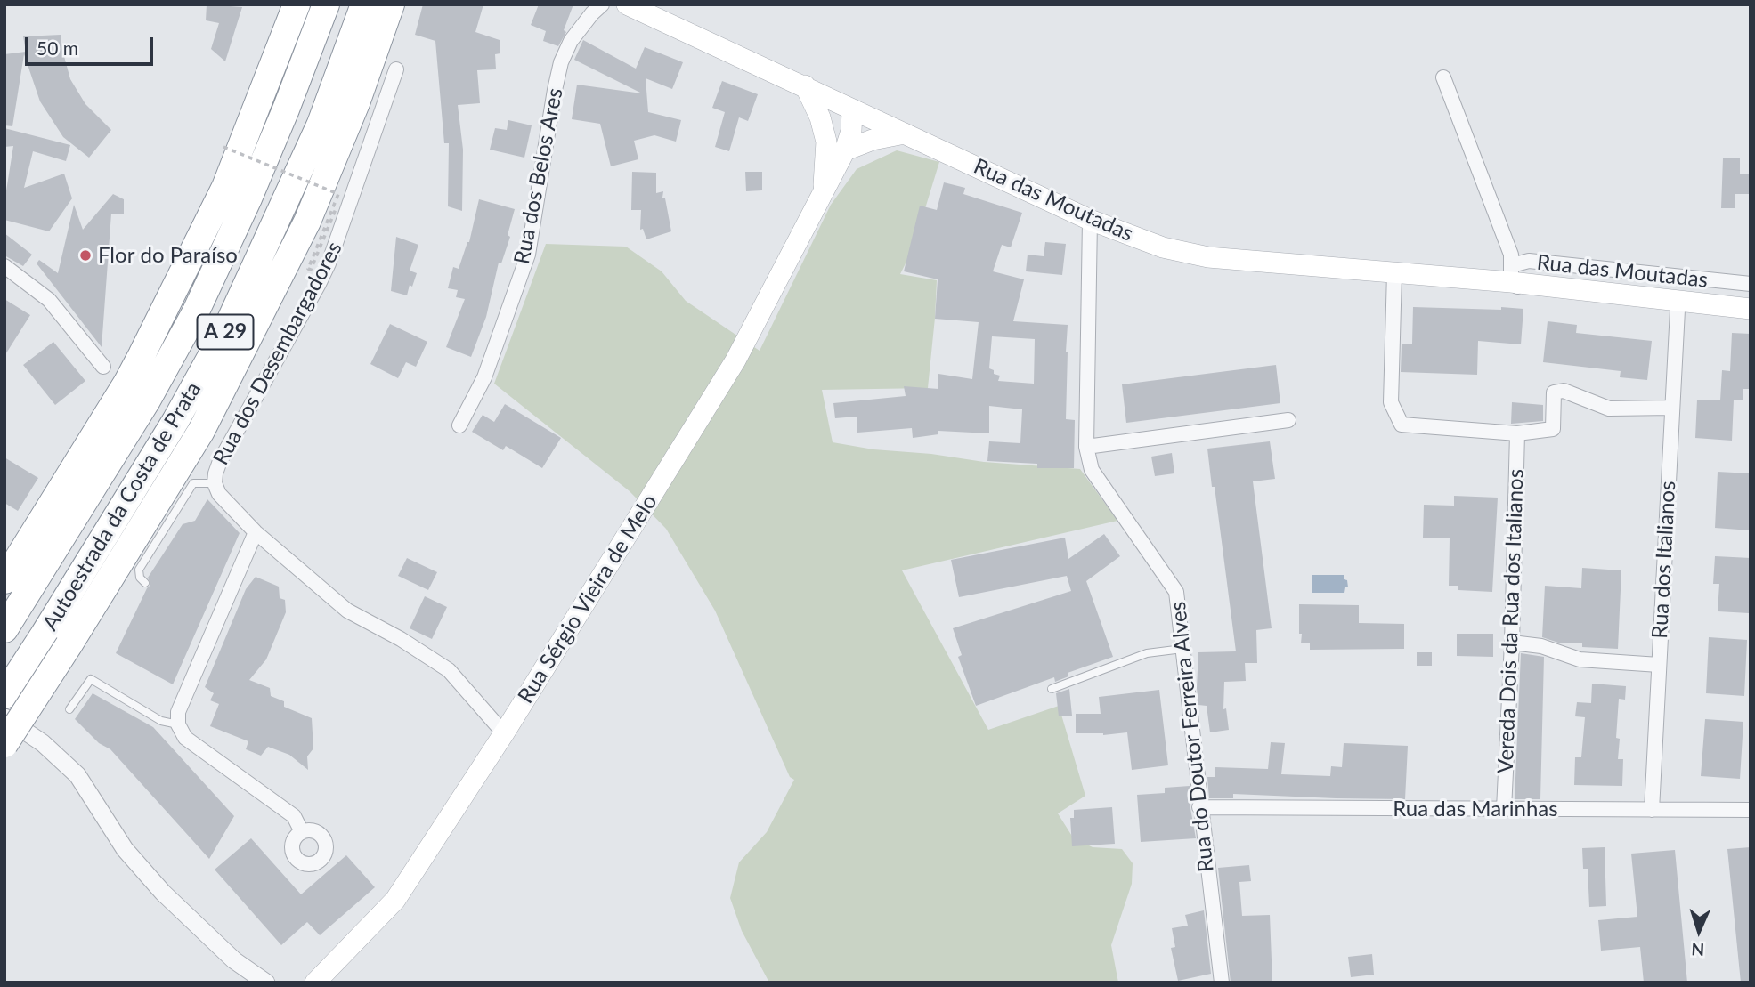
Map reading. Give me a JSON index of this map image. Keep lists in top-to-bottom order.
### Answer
{
  "streets": {
    "highway": ["A 29", "Autoestrada da Costa de Prata"],
    "main road": ["Rua das Moutadas", "Rua Sérgio Vieira de Melo"],
    "street": [
      "Rua dos Belos Ares",
      "Rua dos Desembargadores",
      "Rua dos Italianos",
      "Vereda Dois da Rua dos Italianos",
      "Rua do Doutor Ferreira Alves",
      "Rua das Marinhas"
    ]
  },
  "crossings": [
    ["Rua das Moutadas", "Rua dos Italianos"],
    ["Rua das Moutadas", "Rua Sérgio Vieira de Melo"],
    ["Rua das Moutadas", "Rua do Doutor Ferreira Alves"],
    ["Rua dos Desembargadores", "Rua Sérgio Vieira de Melo"],
    ["Rua dos Italianos", "Rua das Marinhas"],
    ["Vereda Dois da Rua dos Italianos", "Rua das Marinhas"],
    ["Rua do Doutor Ferreira Alves", "Rua das Marinhas"]
  ],
  "places": ["Flor do Paraíso"],
  "scale_bar": "50 m",
  "north": "bottom"
}
